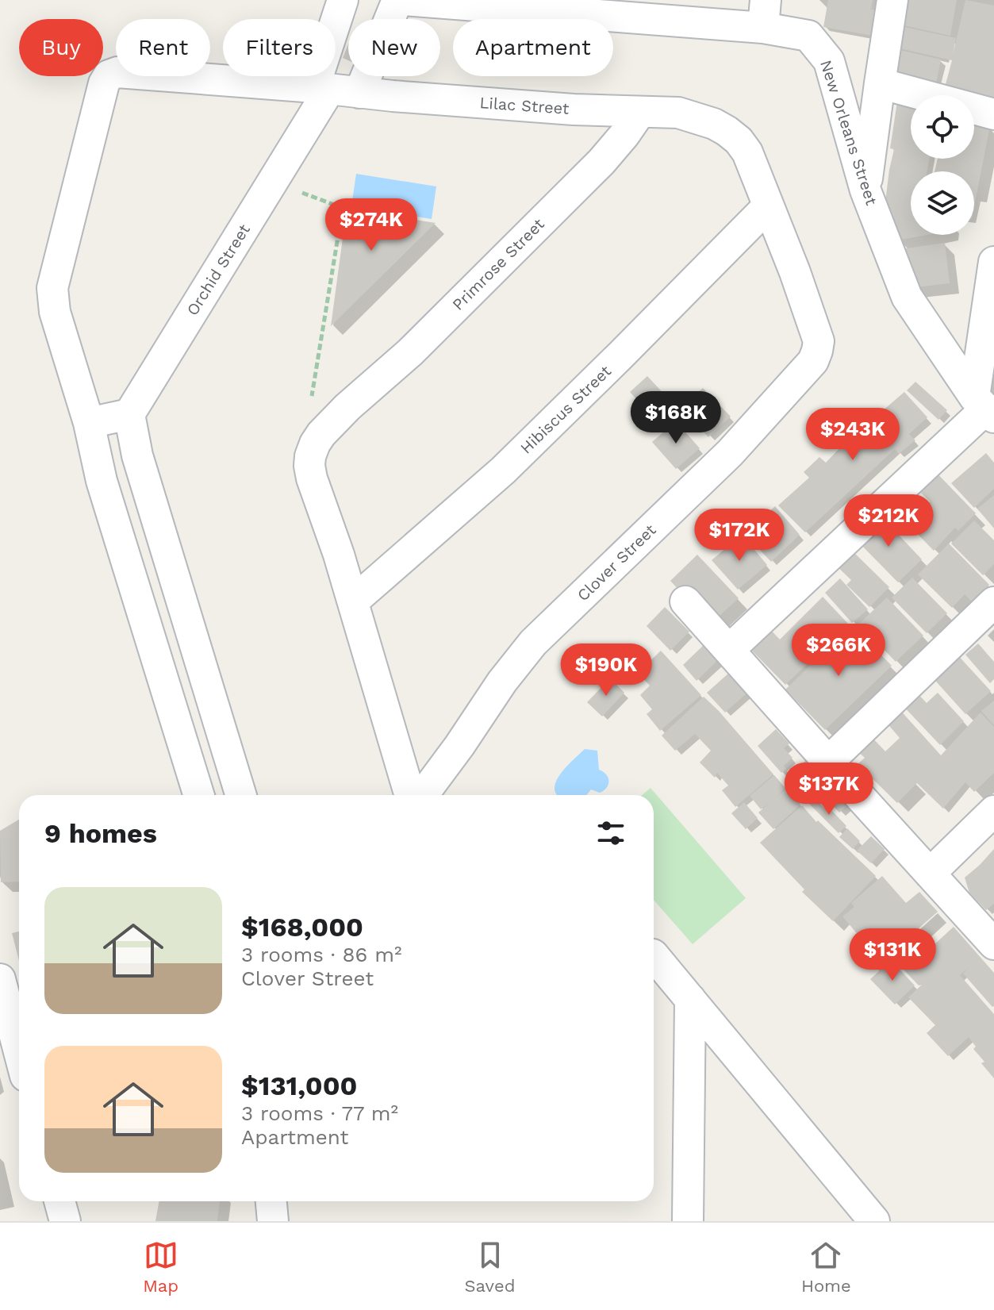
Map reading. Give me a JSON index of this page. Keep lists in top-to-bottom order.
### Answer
{
  "streets": {
    "street": [
      "Lilac Street",
      "New Orleans Street",
      "Primrose Street",
      "Orchid Street",
      "Hibiscus Street",
      "Clover Street"
    ]
  },
  "crossings": [
    ["Lilac Street", "Primrose Street"],
    ["Lilac Street", "Orchid Street"],
    ["Lilac Street", "Hibiscus Street"],
    ["Lilac Street", "Clover Street"]
  ],
  "page": {
    "chip": [
      "Buy",
      "Rent",
      "Filters",
      "New",
      "Apartment"
    ],
    "price": [
      "$274K",
      "$168K",
      "$243K",
      "$212K",
      "$172K",
      "$266K",
      "$190K",
      "$137K",
      "$131K"
    ],
    "heading": "9 homes",
    "list": [
      {
        "name": "$168,000",
        "note": "3 rooms · 86 m² · Clover Street"
      },
      {
        "name": "$131,000",
        "note": "3 rooms · 77 m² · Apartment"
      }
    ],
    "tabs": ["Map", "Saved", "Home"]
  }
}
